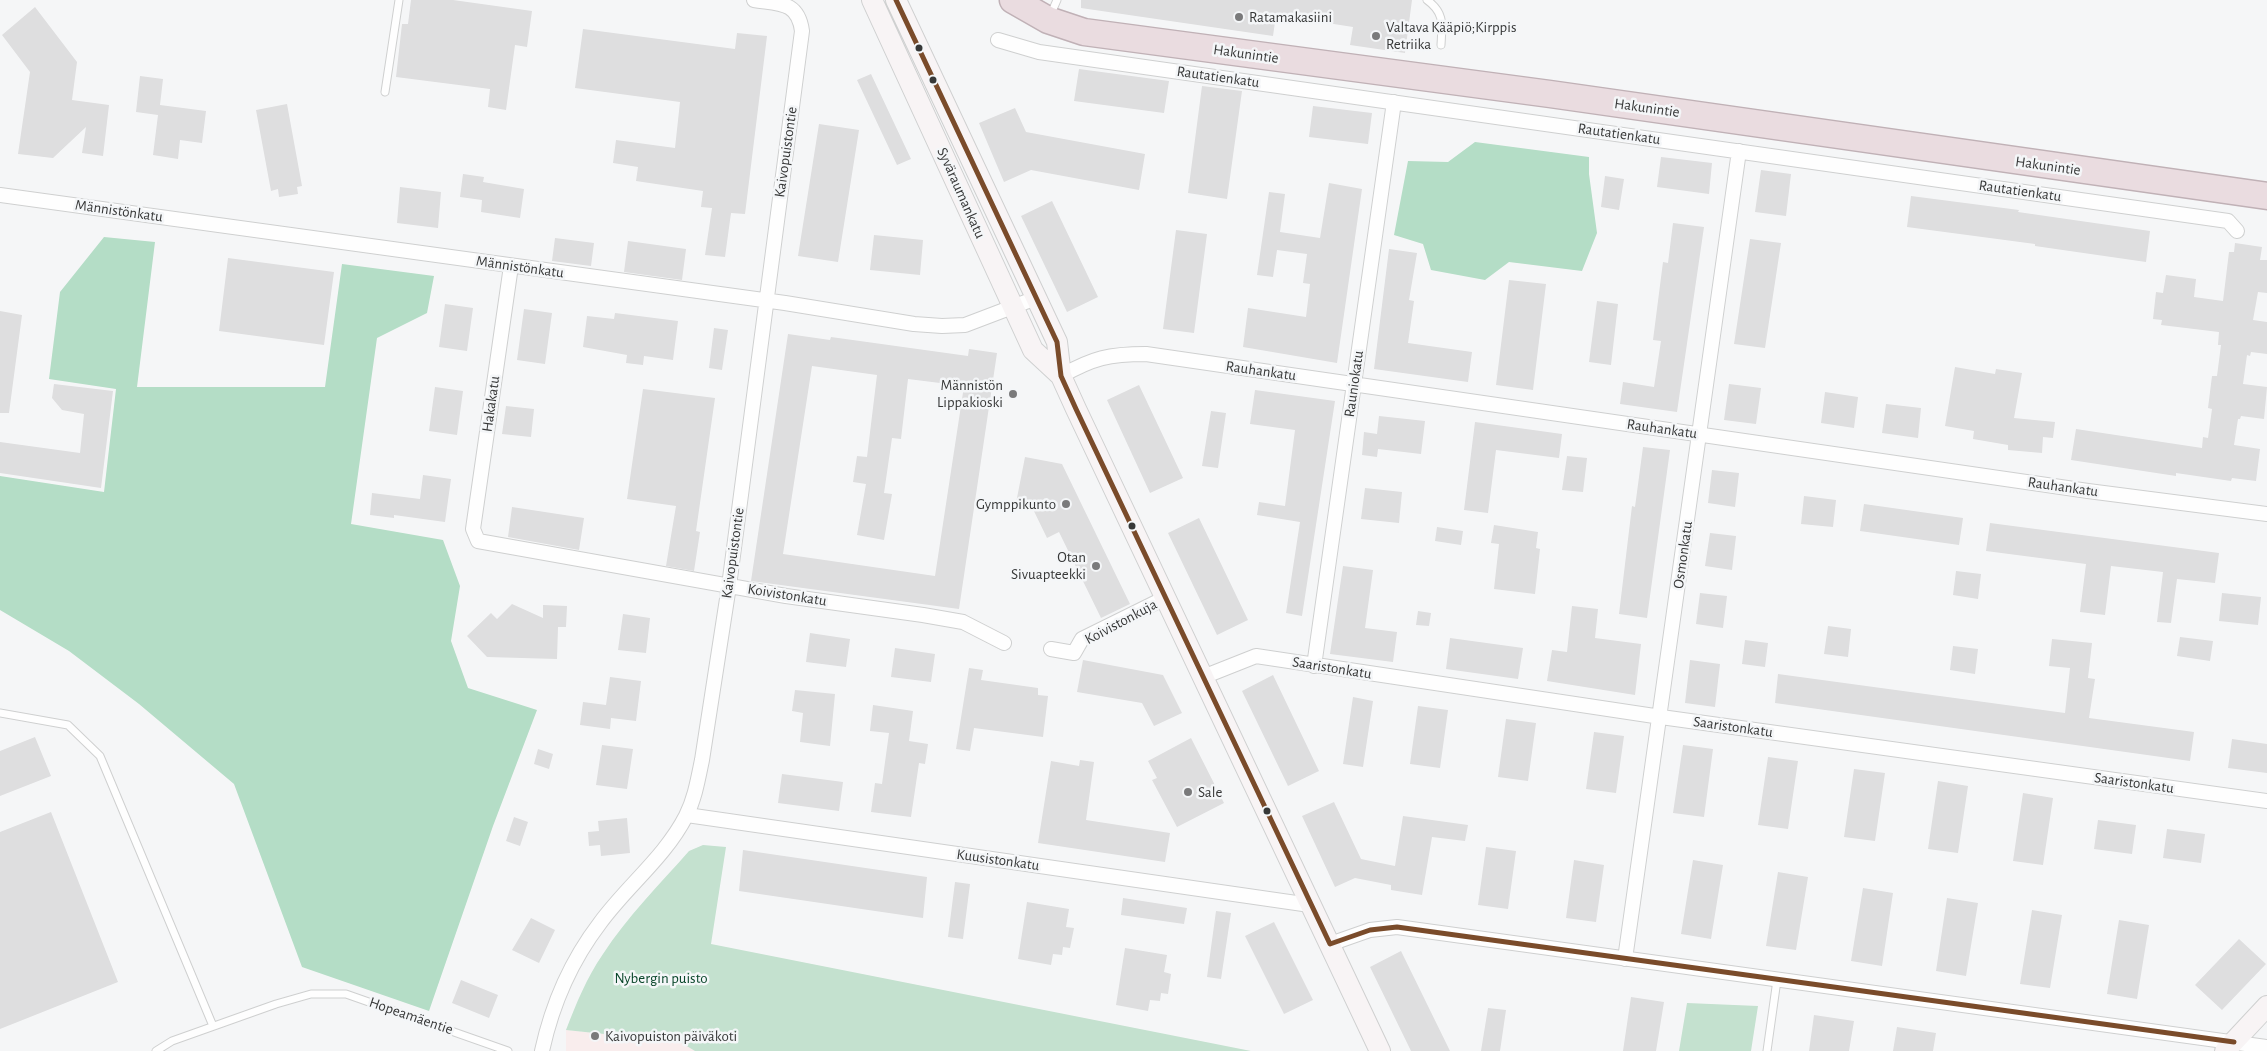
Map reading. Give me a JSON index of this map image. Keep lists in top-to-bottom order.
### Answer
{
  "streets": {
    "highway": ["Hakunintie"],
    "main road": ["Syväraumankatu"],
    "street": [
      "Rautatienkatu",
      "Kaivopuistontie",
      "Männistönkatu",
      "Rauhankatu",
      "Rauniokatu",
      "Hakakatu",
      "Osmonkatu",
      "Koivistonkatu",
      "Koivistonkuja",
      "Saaristonkatu",
      "Kuusistonkatu"
    ],
    "lane": ["Hopeamäentie"]
  },
  "crossings": [
    ["Rautatienkatu", "Rauniokatu"],
    ["Rautatienkatu", "Osmonkatu"],
    ["Kaivopuistontie", "Männistönkatu"],
    ["Kaivopuistontie", "Koivistonkatu"],
    ["Kaivopuistontie", "Kuusistonkatu"],
    ["Syväraumankatu", "Männistönkatu"],
    ["Syväraumankatu", "Rauhankatu"],
    ["Syväraumankatu", "Koivistonkuja"],
    ["Syväraumankatu", "Saaristonkatu"],
    ["Syväraumankatu", "Kuusistonkatu"],
    ["Männistönkatu", "Hakakatu"],
    ["Rauhankatu", "Rauniokatu"],
    ["Rauhankatu", "Osmonkatu"],
    ["Rauniokatu", "Saaristonkatu"],
    ["Hakakatu", "Koivistonkatu"],
    ["Osmonkatu", "Saaristonkatu"]
  ],
  "parks": ["Nybergin puisto"],
  "places": [
    "Ratamakasiini",
    "Valtava Kääpiö;Kirppis Retriika",
    "Männistön Lippakioski",
    "Gymppikunto",
    "Otan Sivuapteekki",
    "Sale",
    "Kaivopuiston päiväkoti"
  ]
}
